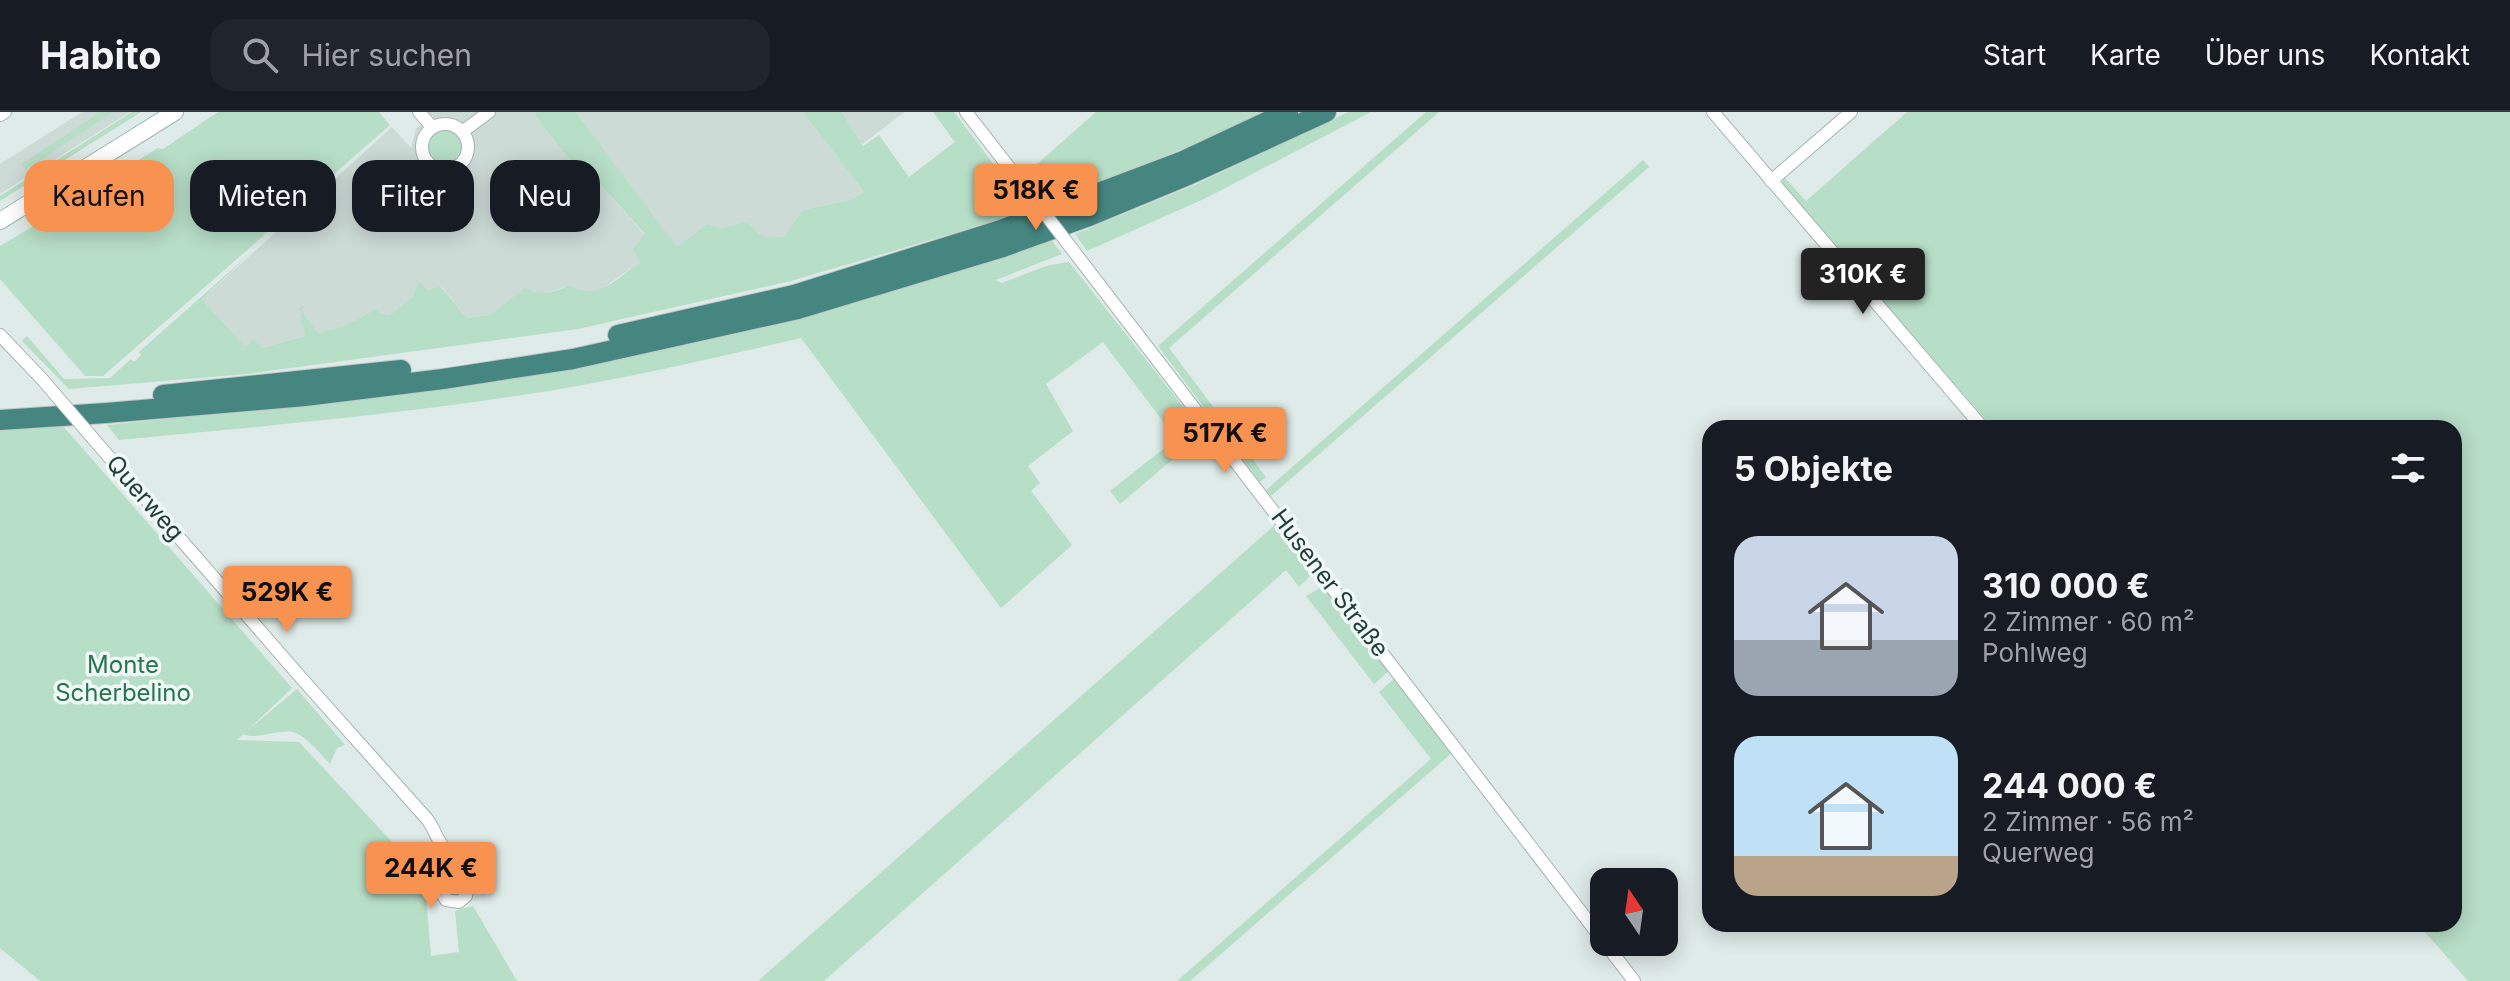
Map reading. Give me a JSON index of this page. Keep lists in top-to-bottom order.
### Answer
{
  "streets": {
    "street": ["Querweg", "Husener Straße"]
  },
  "parks": ["Monte Scherbelino"],
  "north": "top",
  "page": {
    "header": "Habito",
    "search": "Hier suchen",
    "nav": [
      "Start",
      "Karte",
      "Über uns",
      "Kontakt"
    ],
    "chip": [
      "Kaufen",
      "Mieten",
      "Filter",
      "Neu"
    ],
    "price": [
      "518K €",
      "310K €",
      "517K €",
      "529K €",
      "244K €"
    ],
    "heading": "5 Objekte",
    "list": [
      {
        "name": "310 000 €",
        "note": "2 Zimmer · 60 m² · Pohlweg"
      },
      {
        "name": "244 000 €",
        "note": "2 Zimmer · 56 m² · Querweg"
      }
    ]
  }
}
